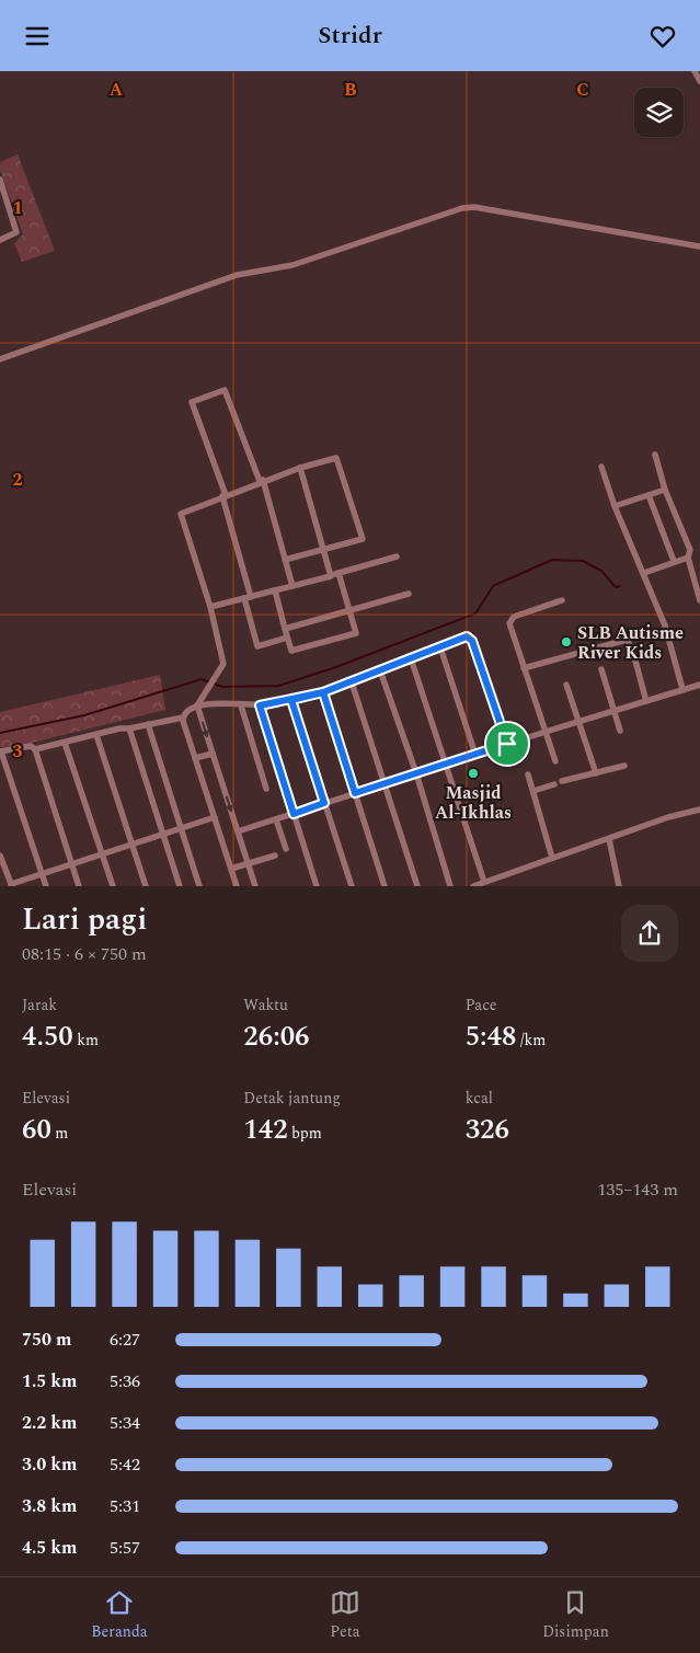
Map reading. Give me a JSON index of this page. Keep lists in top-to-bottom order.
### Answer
{
  "places": ["SLB Autisme River Kids", "Masjid Al-Ikhlas"],
  "page": {
    "header": "Stridr",
    "heading": ["Lari pagi", "08:15 · 6 × 750 m"],
    "stats": [
      ["Jarak", "4.50 km"],
      ["Waktu", "26:06"],
      ["Pace", "5:48 /km"],
      ["Elevasi", "60 m"],
      ["Detak jantung", "142 bpm"],
      ["kcal", "326"]
    ],
    "chart": ["Elevasi", "135–143 m"],
    "list": [
      {
        "name": "750 m",
        "note": "6:27"
      },
      {
        "name": "1.5 km",
        "note": "5:36"
      },
      {
        "name": "2.2 km",
        "note": "5:34"
      },
      {
        "name": "3.0 km",
        "note": "5:42"
      },
      {
        "name": "3.8 km",
        "note": "5:31"
      },
      {
        "name": "4.5 km",
        "note": "5:57"
      }
    ],
    "tabs": ["Beranda", "Peta", "Disimpan"]
  },
  "grid": {
    "columns": ["A", "B", "C"],
    "rows": ["1", "2", "3"]
  }
}
